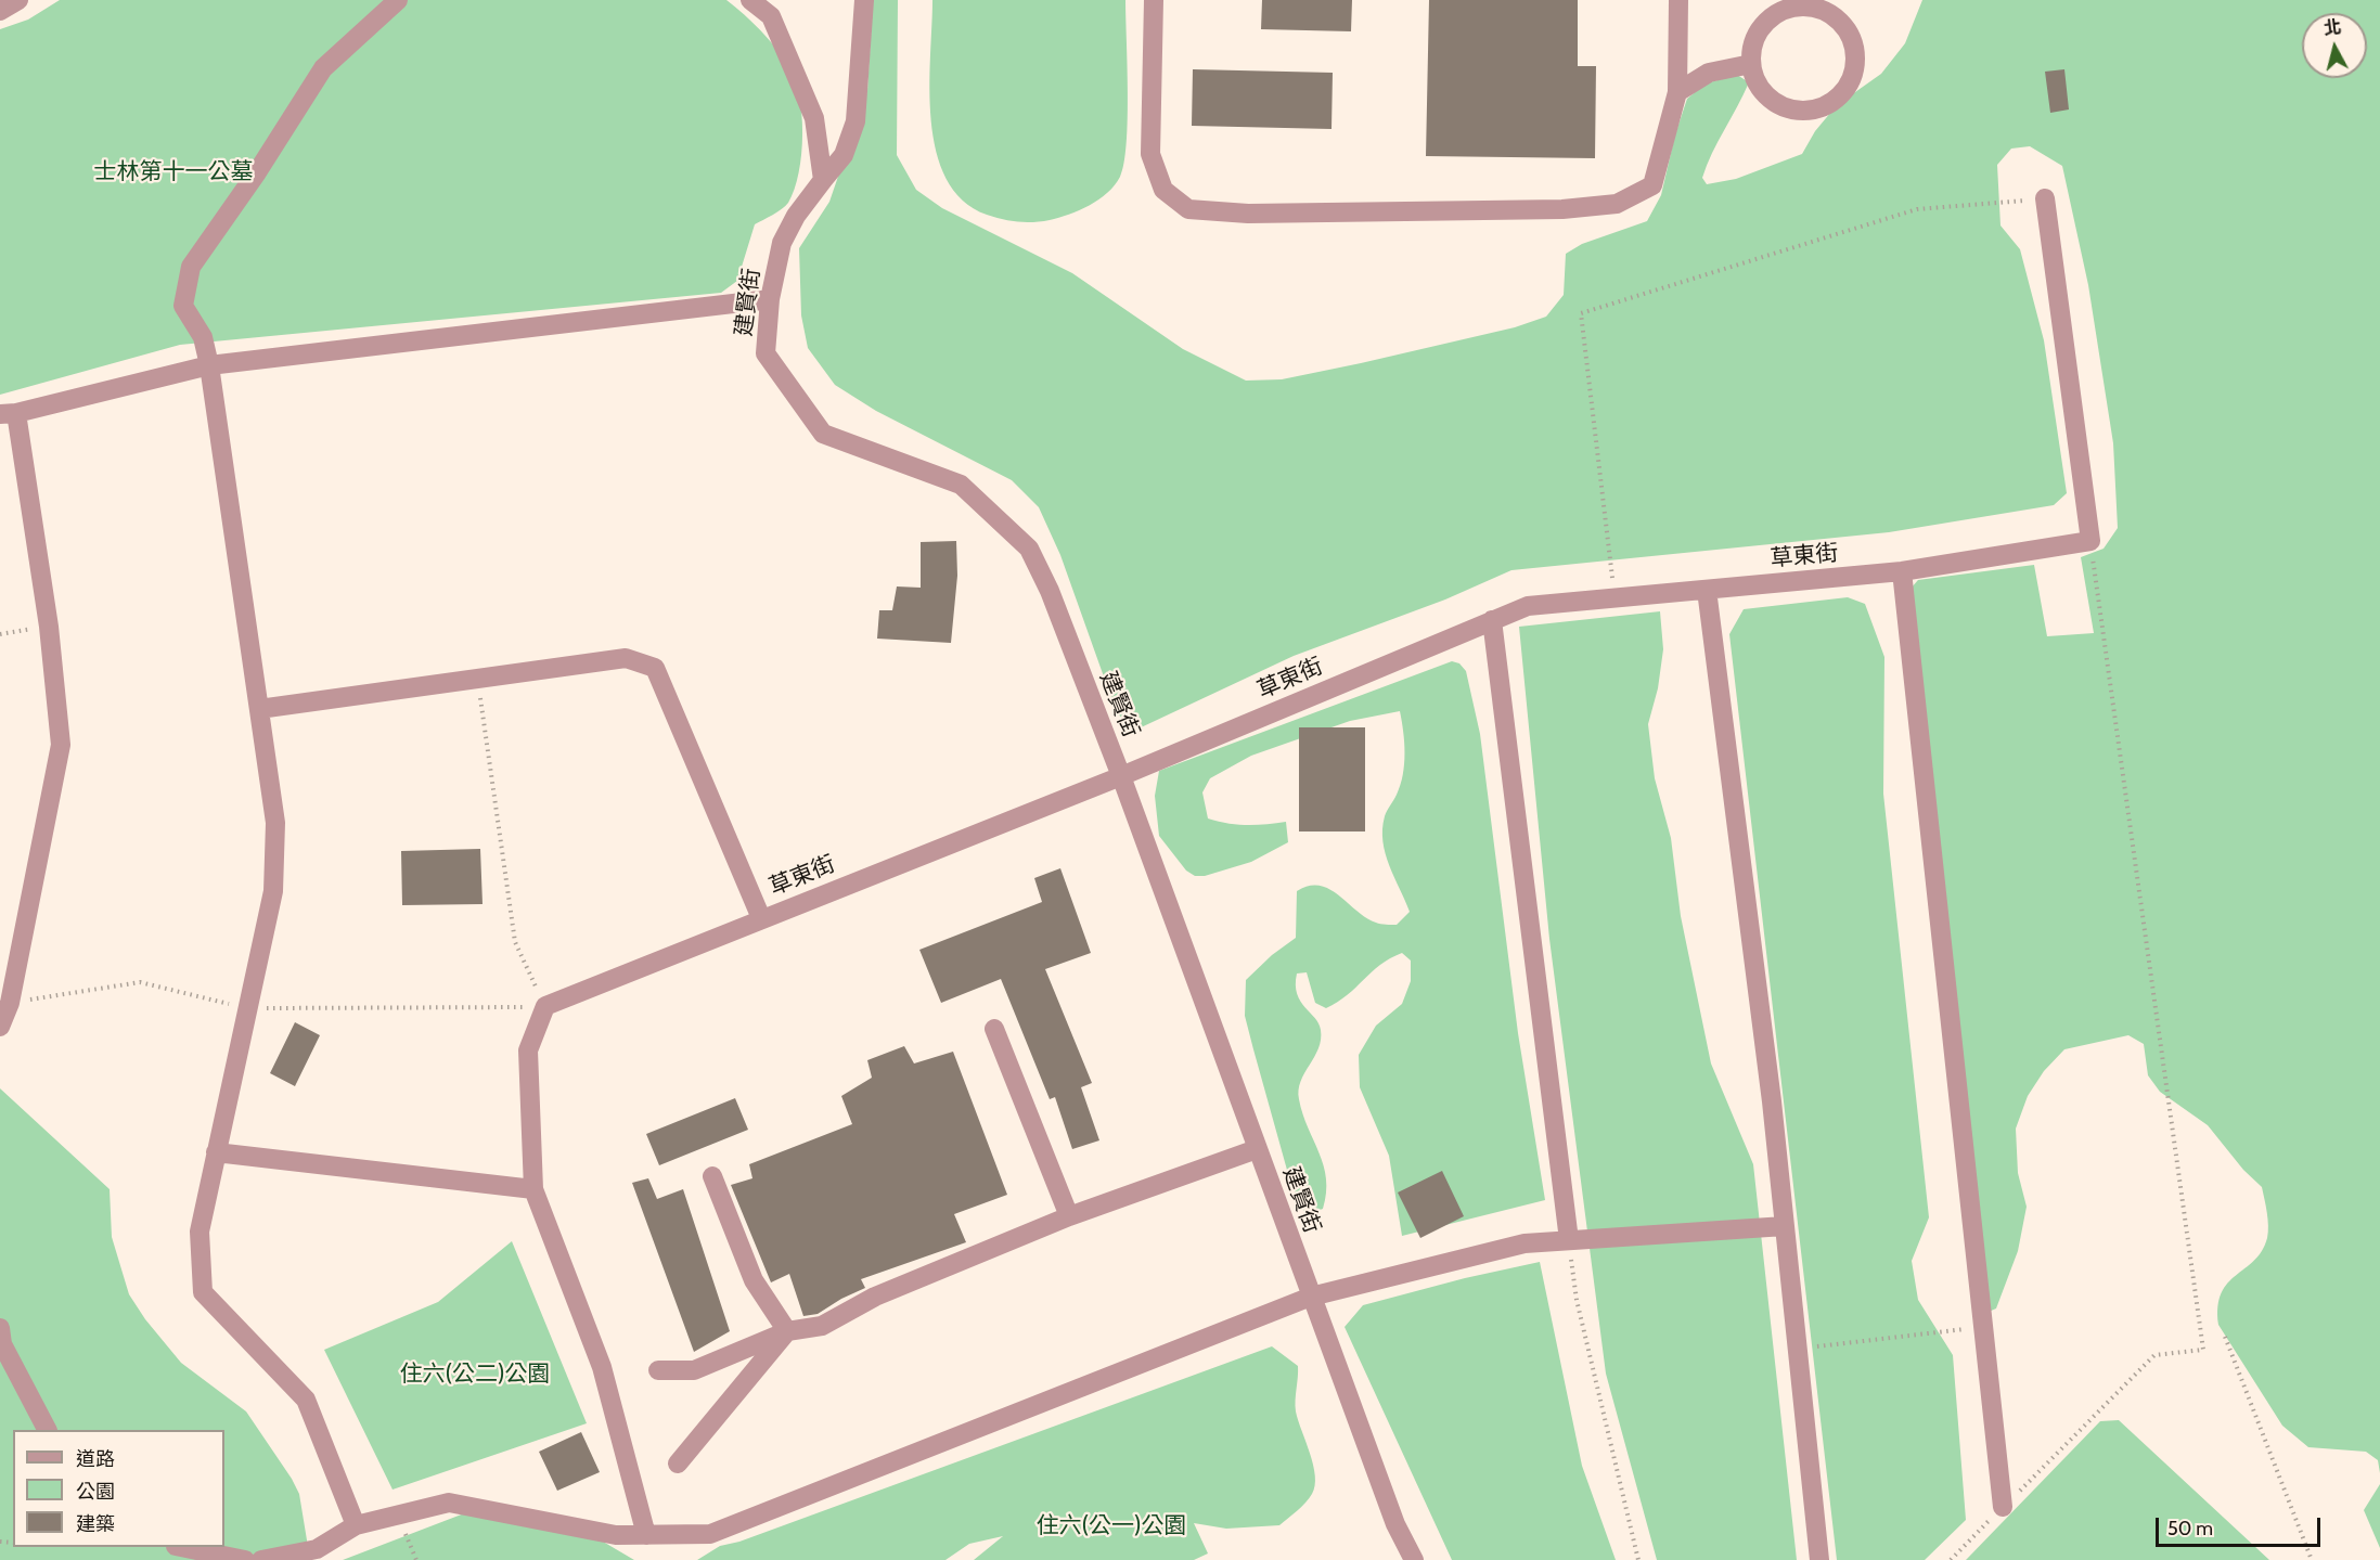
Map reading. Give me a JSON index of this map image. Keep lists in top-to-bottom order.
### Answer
{
  "streets": {
    "street": ["建賢街", "草東街"]
  },
  "crossings": [
    ["建賢街", "草東街"]
  ],
  "parks": ["士林第十一公墓", "住六(公二)公園", "住六(公一)公園"],
  "legend": ["道路", "公園", "建築"],
  "scale_bar": "50 m",
  "north": "top"
}
